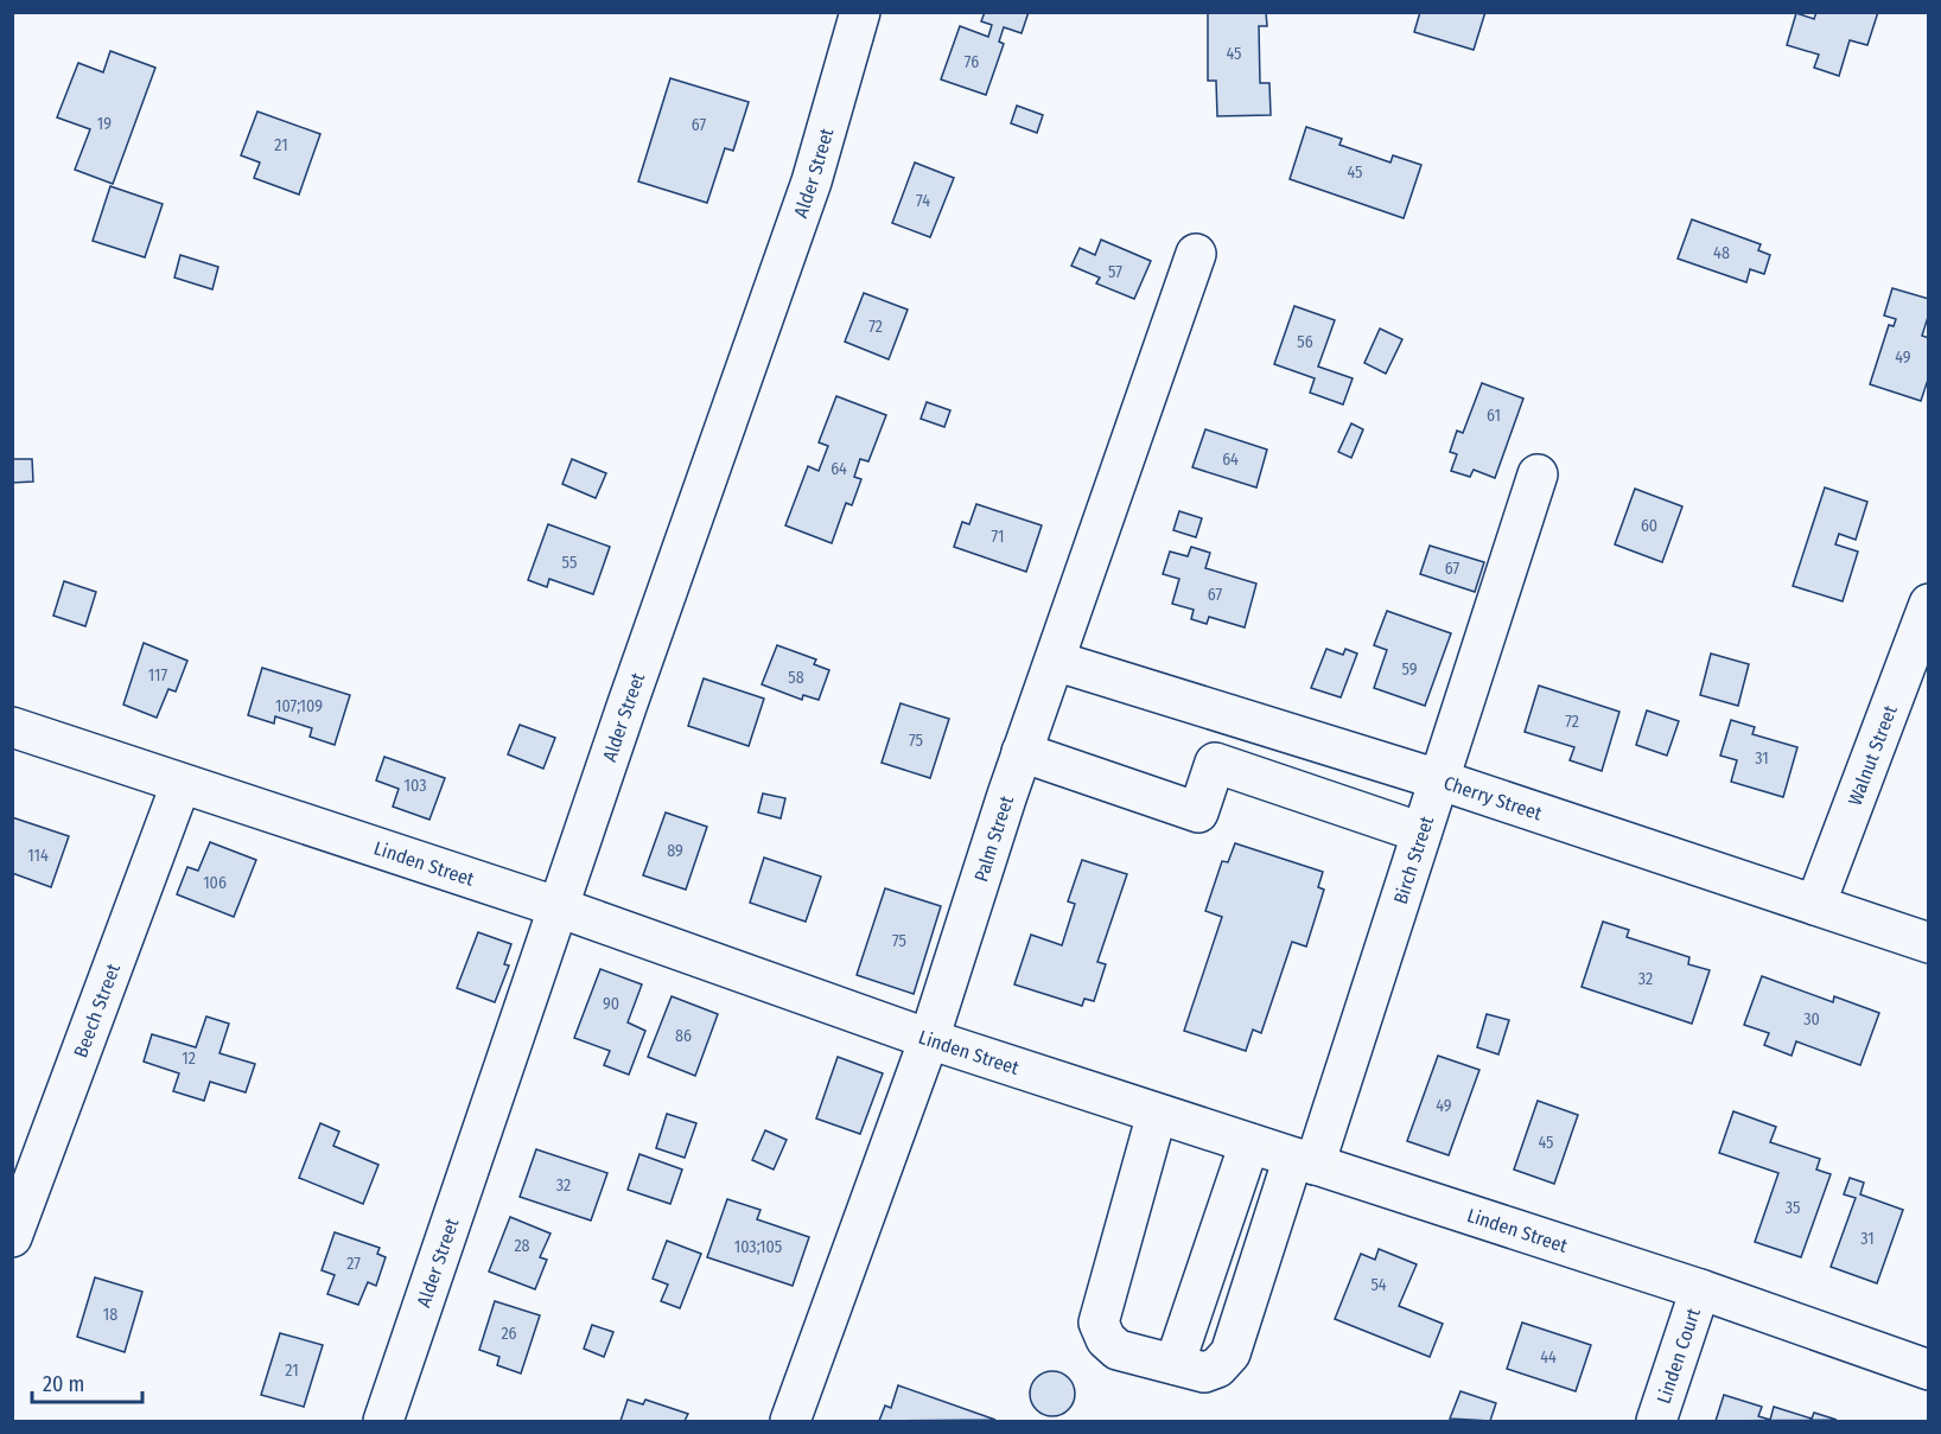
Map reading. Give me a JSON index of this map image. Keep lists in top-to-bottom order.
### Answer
{
  "streets": {
    "street": [
      "Alder Street",
      "Walnut Street",
      "Cherry Street",
      "Palm Street",
      "Birch Street",
      "Linden Street",
      "Beech Street",
      "Linden Court"
    ]
  },
  "crossings": [
    ["Alder Street", "Linden Street"],
    ["Walnut Street", "Cherry Street"],
    ["Cherry Street", "Palm Street"],
    ["Cherry Street", "Birch Street"],
    ["Palm Street", "Linden Street"],
    ["Birch Street", "Linden Street"],
    ["Linden Street", "Beech Street"],
    ["Linden Street", "Linden Court"]
  ],
  "house_numbers": [
    "45",
    "76",
    "19",
    "67",
    "21",
    "45",
    "74",
    "48",
    "57",
    "72",
    "56",
    "49",
    "61",
    "64",
    "64",
    "60",
    "71",
    "55",
    "67",
    "67",
    "59",
    "117",
    "58",
    "107;109",
    "72",
    "75",
    "31",
    "103",
    "89",
    "114",
    "106",
    "75",
    "32",
    "90",
    "30",
    "86",
    "12",
    "49",
    "45",
    "32",
    "35",
    "31",
    "28",
    "103;105",
    "27",
    "54",
    "18",
    "26",
    "44",
    "21"
  ],
  "scale_bar": "20 m"
}
